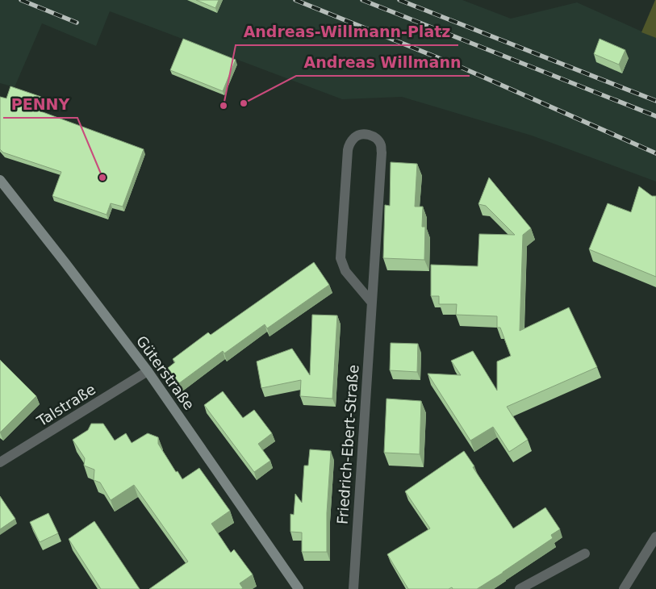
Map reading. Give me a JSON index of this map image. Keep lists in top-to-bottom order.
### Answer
{
  "streets": {
    "main road": ["Güterstraße"],
    "street": ["Talstraße", "Friedrich-Ebert-Straße"]
  },
  "crossings": [
    ["Güterstraße", "Talstraße"]
  ],
  "places": ["Andreas Willmann", "Andreas-Willmann-Platz", "PENNY"]
}
